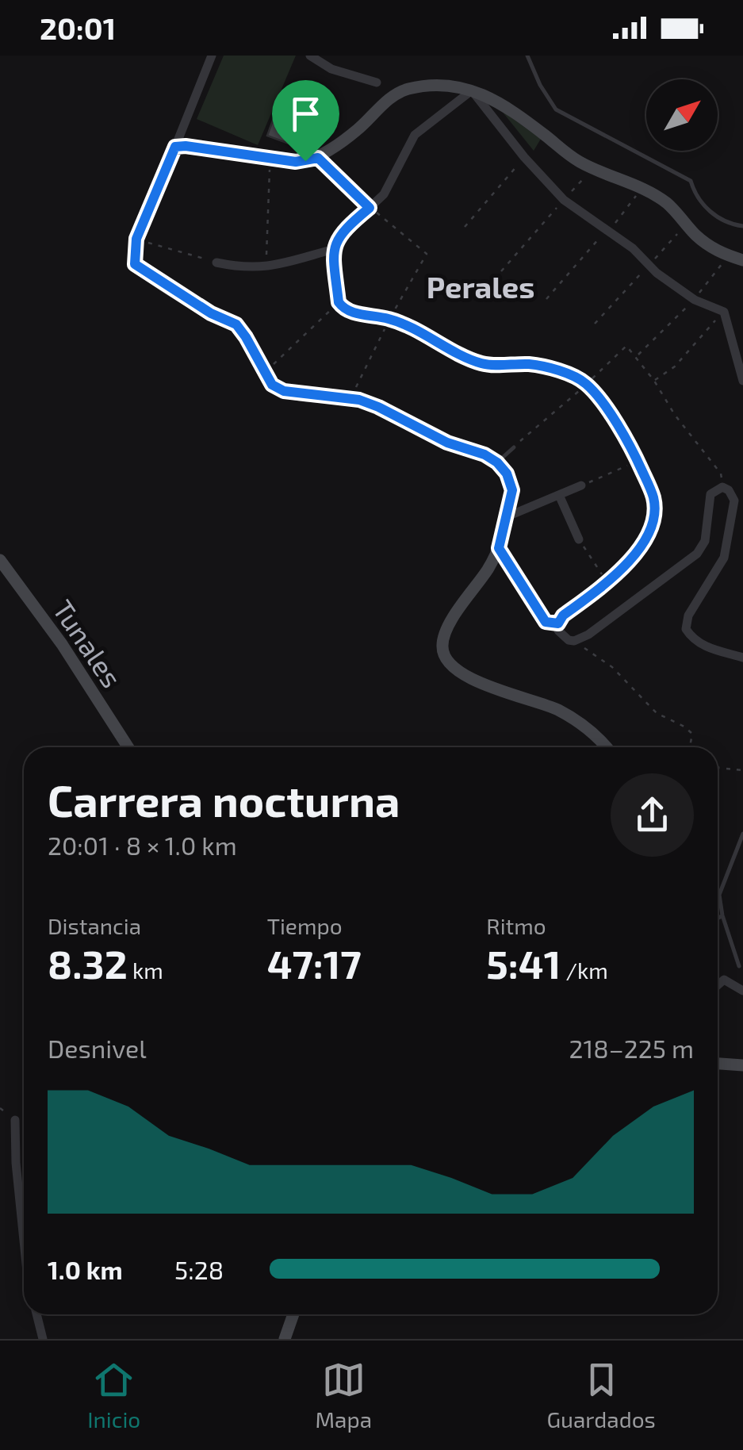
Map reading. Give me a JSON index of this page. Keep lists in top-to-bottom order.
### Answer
{
  "streets": {
    "street": ["Tunales"]
  },
  "districts": ["Perales"],
  "north": "top right",
  "page": {
    "status": "20:01",
    "heading": ["Carrera nocturna", "20:01 · 8 × 1.0 km"],
    "stats": [
      ["Distancia", "8.32 km"],
      ["Tiempo", "47:17"],
      ["Ritmo", "5:41 /km"]
    ],
    "chart": ["Desnivel", "218–225 m"],
    "list": [
      {
        "name": "1.0 km",
        "note": "5:28"
      }
    ],
    "tabs": ["Inicio", "Mapa", "Guardados"]
  }
}
